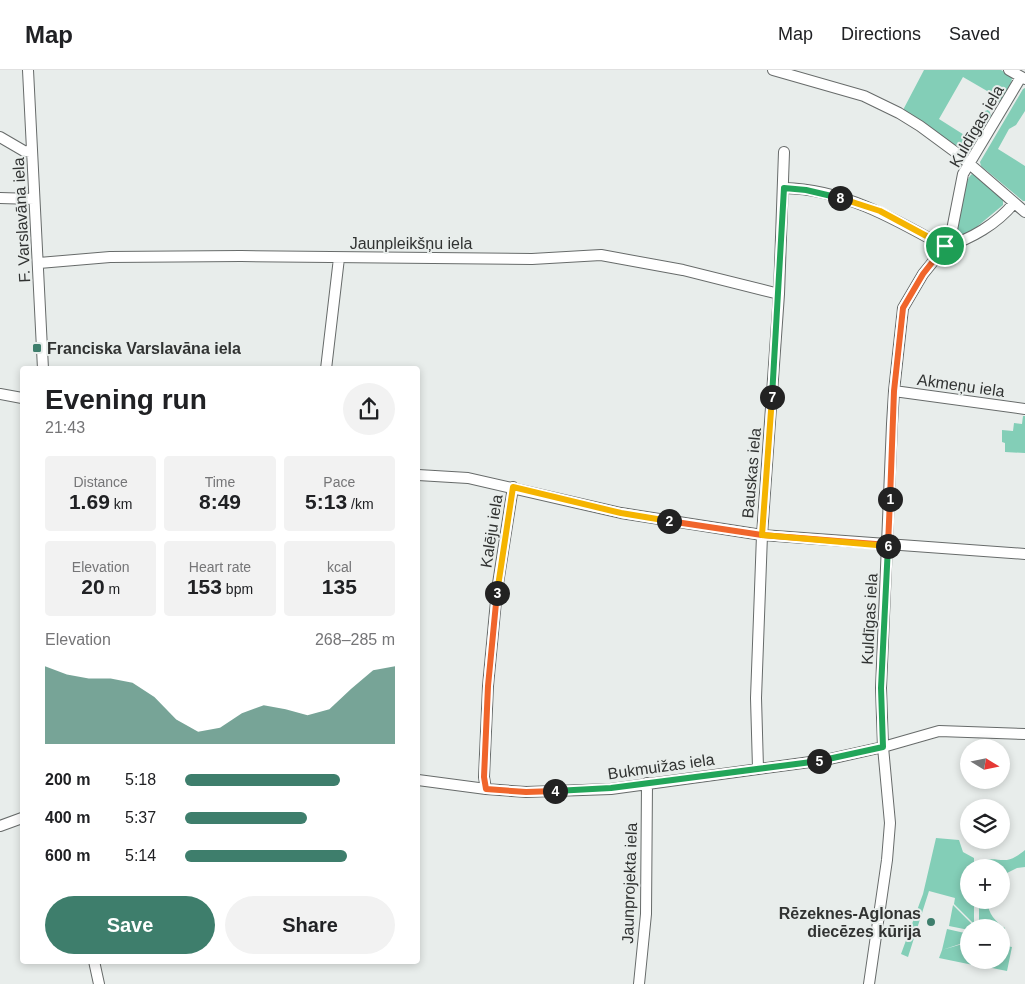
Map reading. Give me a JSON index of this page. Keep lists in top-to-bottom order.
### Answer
{
  "streets": {
    "street": [
      "Kuldīgas iela",
      "F. Varslavāna iela",
      "Jaunpleikšņu iela",
      "Akmeņu iela",
      "Bauskas iela",
      "Kalēju iela",
      "Bukmuižas iela",
      "Jaunprojekta iela"
    ]
  },
  "crossings": [
    ["Kuldīgas iela", "Akmeņu iela"],
    ["Kuldīgas iela", "Bukmuižas iela"],
    ["F. Varslavāna iela", "Jaunpleikšņu iela"],
    ["Jaunpleikšņu iela", "Bauskas iela"],
    ["Bauskas iela", "Bukmuižas iela"],
    ["Kalēju iela", "Bukmuižas iela"],
    ["Bukmuižas iela", "Jaunprojekta iela"]
  ],
  "places": {
    "transit": ["Franciska Varslavāna iela"],
    "other": ["Rēzeknes-Aglonas diecēzes kūrija"]
  },
  "north": "right",
  "page": {
    "header": "Map",
    "nav": ["Map", "Directions", "Saved"],
    "pins": [
      "8",
      "7",
      "1",
      "2",
      "6",
      "3",
      "5",
      "4"
    ],
    "heading": ["Evening run", "21:43"],
    "stats": [
      ["Distance", "1.69 km"],
      ["Time", "8:49"],
      ["Pace", "5:13 /km"],
      ["Elevation", "20 m"],
      ["Heart rate", "153 bpm"],
      ["kcal", "135"]
    ],
    "chart": ["Elevation", "268–285 m"],
    "map_buttons": ["+", "−"],
    "list": [
      {
        "name": "200 m",
        "note": "5:18"
      },
      {
        "name": "400 m",
        "note": "5:37"
      },
      {
        "name": "600 m",
        "note": "5:14"
      }
    ],
    "buttons": ["Save", "Share"]
  }
}
